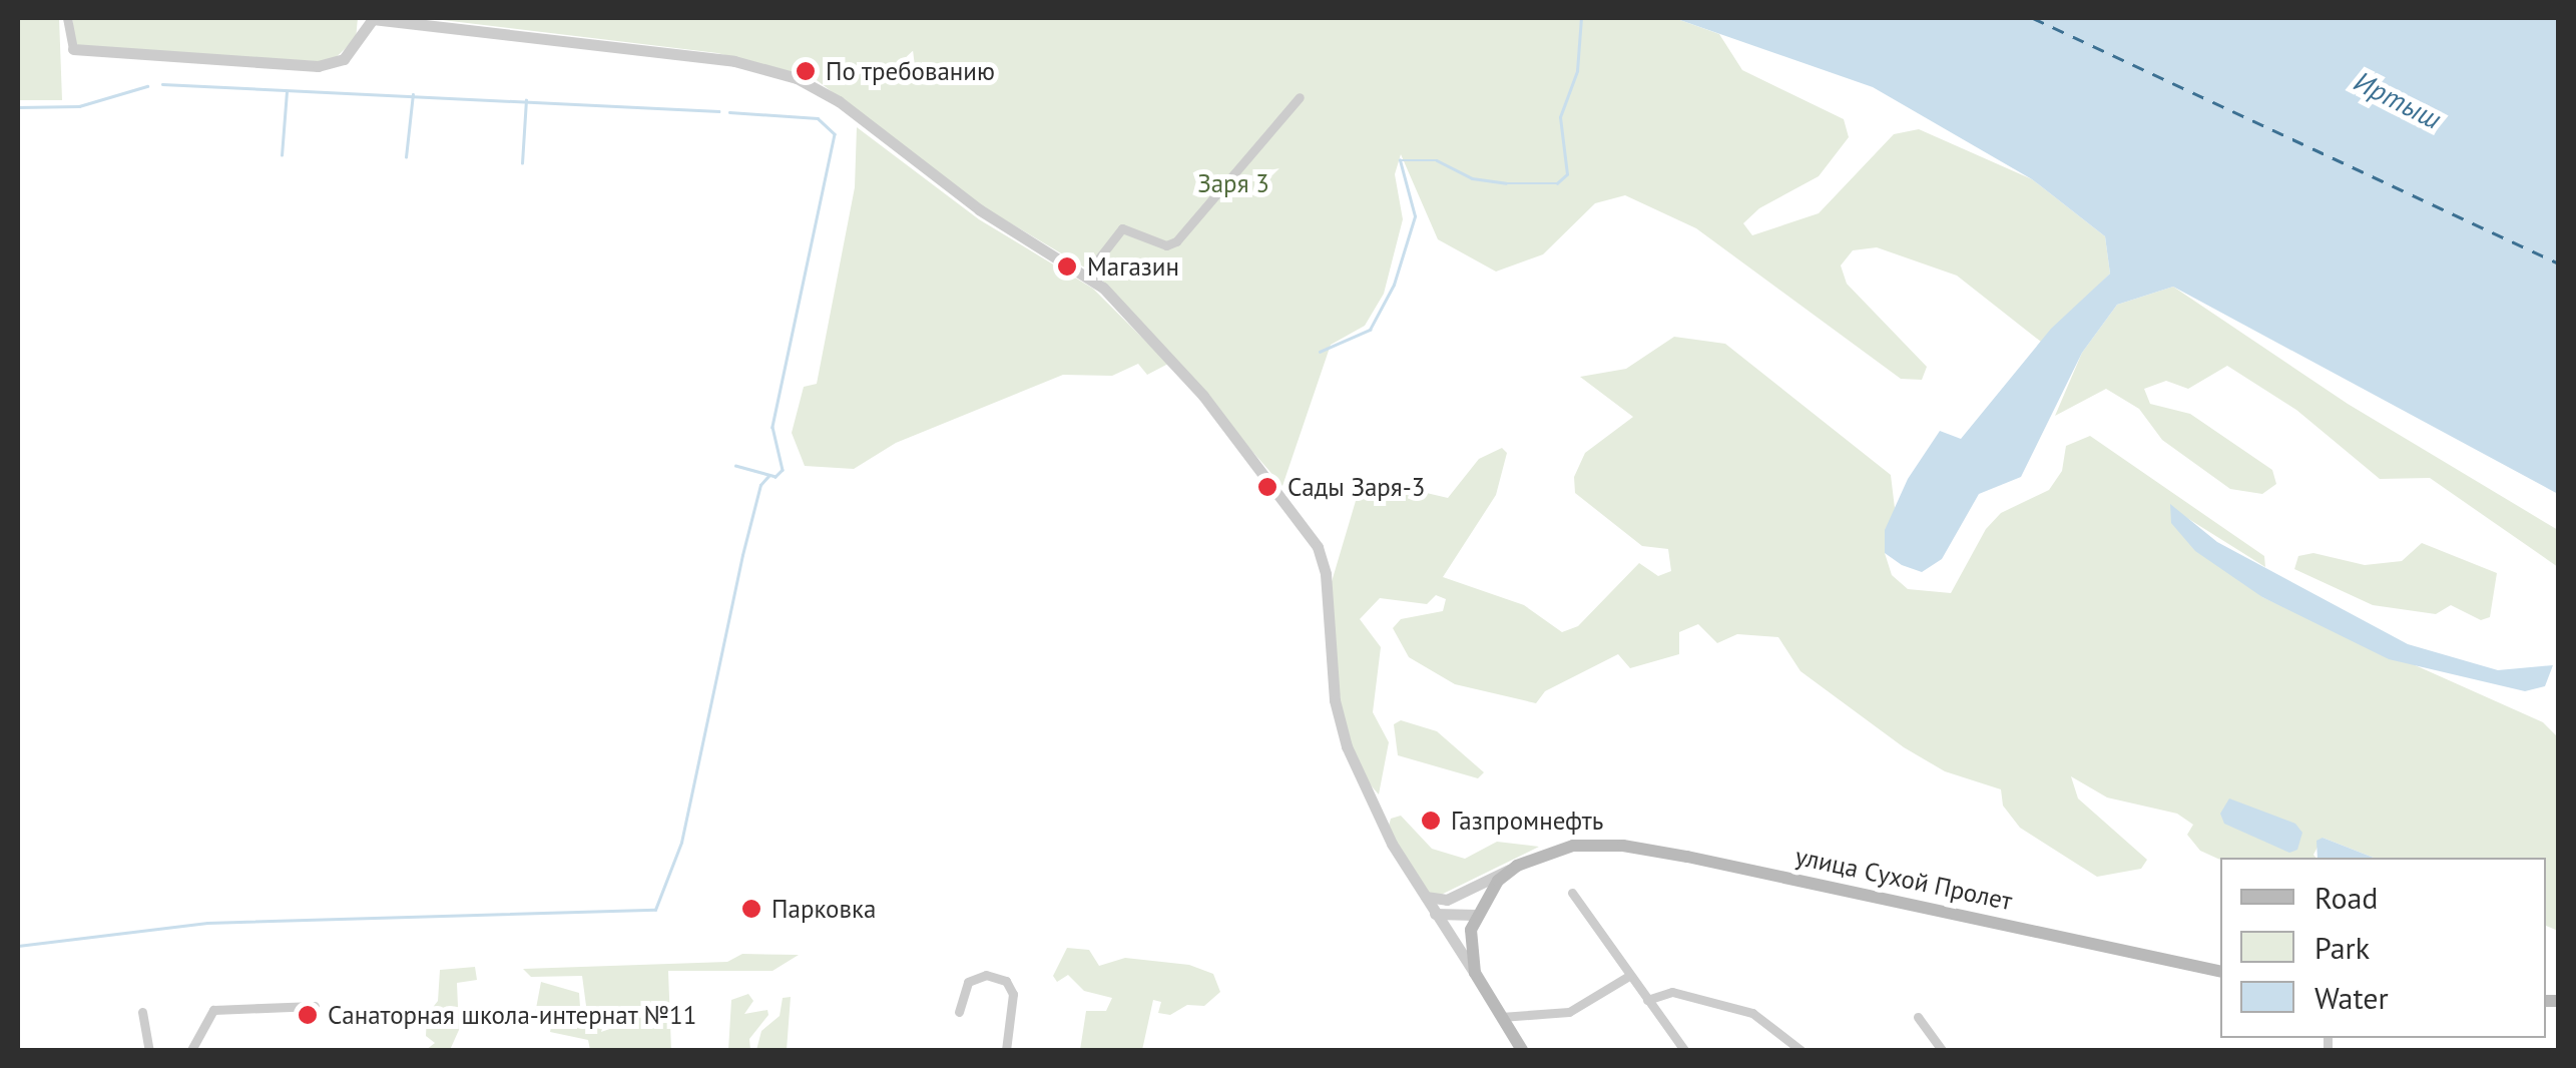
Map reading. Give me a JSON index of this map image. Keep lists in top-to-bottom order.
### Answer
{
  "streets": {
    "main road": ["улица Сухой Пролет"]
  },
  "water": ["Иртыш"],
  "parks": ["Заря 3"],
  "places": [
    "По требованию",
    "Магазин",
    "Сады Заря-3",
    "Газпромнефть",
    "Парковка",
    "Санаторная школа-интернат №11"
  ],
  "legend": ["Road", "Park", "Water"]
}
